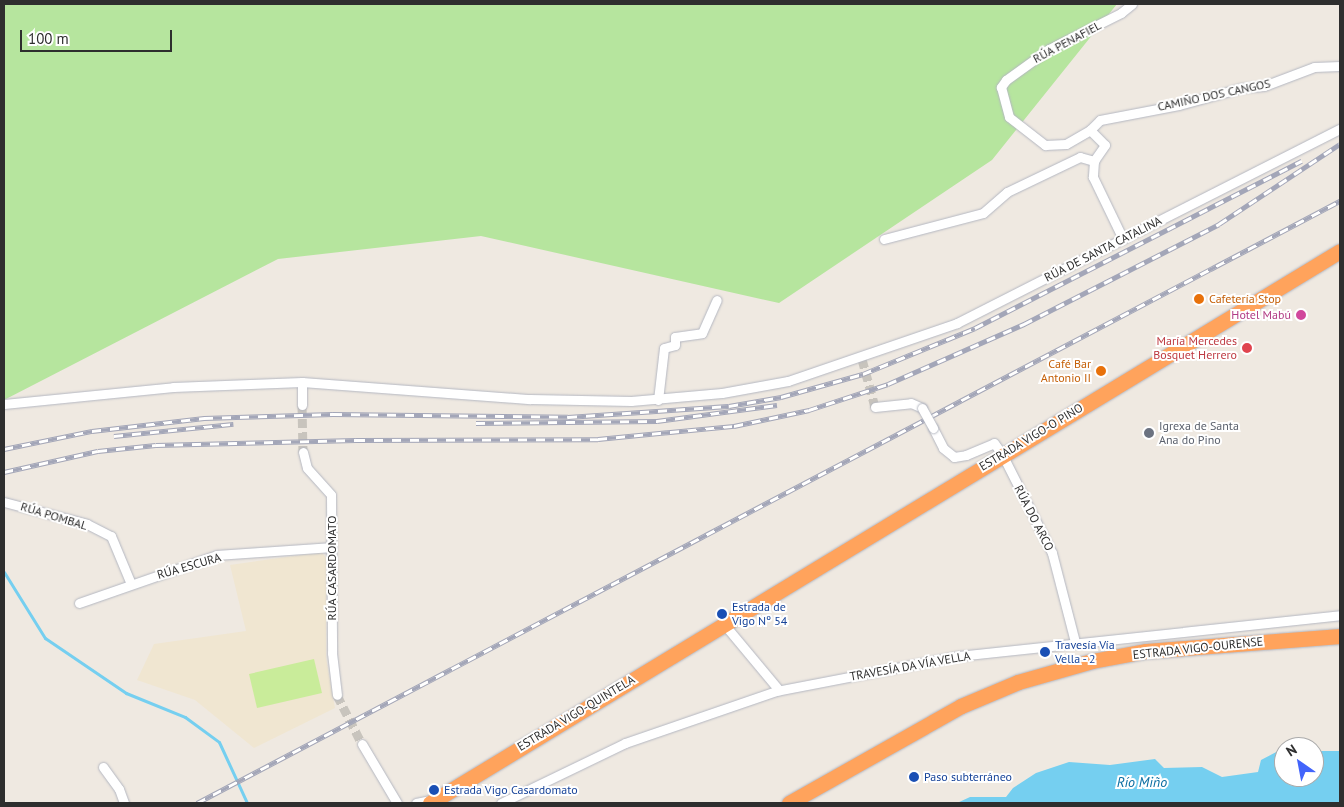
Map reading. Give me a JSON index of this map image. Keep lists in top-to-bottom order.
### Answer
{
  "streets": {
    "highway": ["ESTRADA VIGO-O PINO", "ESTRADA VIGO-OURENSE", "ESTRADA VIGO-QUINTELA"],
    "street": [
      "RÚA PENAFIEL",
      "CAMIÑO DOS CANGOS",
      "RÚA DE SANTA CATALINA",
      "RÚA POMBAL",
      "RÚA DO ARCO",
      "RÚA ESCURA",
      "RÚA CASARDOMATO",
      "TRAVESÍA DA VÍA VELLA"
    ]
  },
  "crossings": [
    ["RÚA PENAFIEL", "CAMIÑO DOS CANGOS"],
    ["ESTRADA VIGO-O PINO", "RÚA DO ARCO"],
    ["ESTRADA VIGO-O PINO", "ESTRADA VIGO-QUINTELA"],
    ["RÚA POMBAL", "RÚA ESCURA"],
    ["RÚA DO ARCO", "TRAVESÍA DA VÍA VELLA"],
    ["RÚA ESCURA", "RÚA CASARDOMATO"]
  ],
  "water": ["Río Miño"],
  "places": [
    "Cafetería Stop",
    "Hotel Mabú",
    "María Mercedes Bosquet Herrero",
    "Café Bar Antonio II",
    "Igrexa de Santa Ana do Pino",
    "Estrada de Vigo Nº 54",
    "Travesía Vía Vella - 2",
    "Paso subterráneo",
    "Estrada Vigo Casardomato"
  ],
  "scale_bar": "100 m",
  "north": "top left"
}
